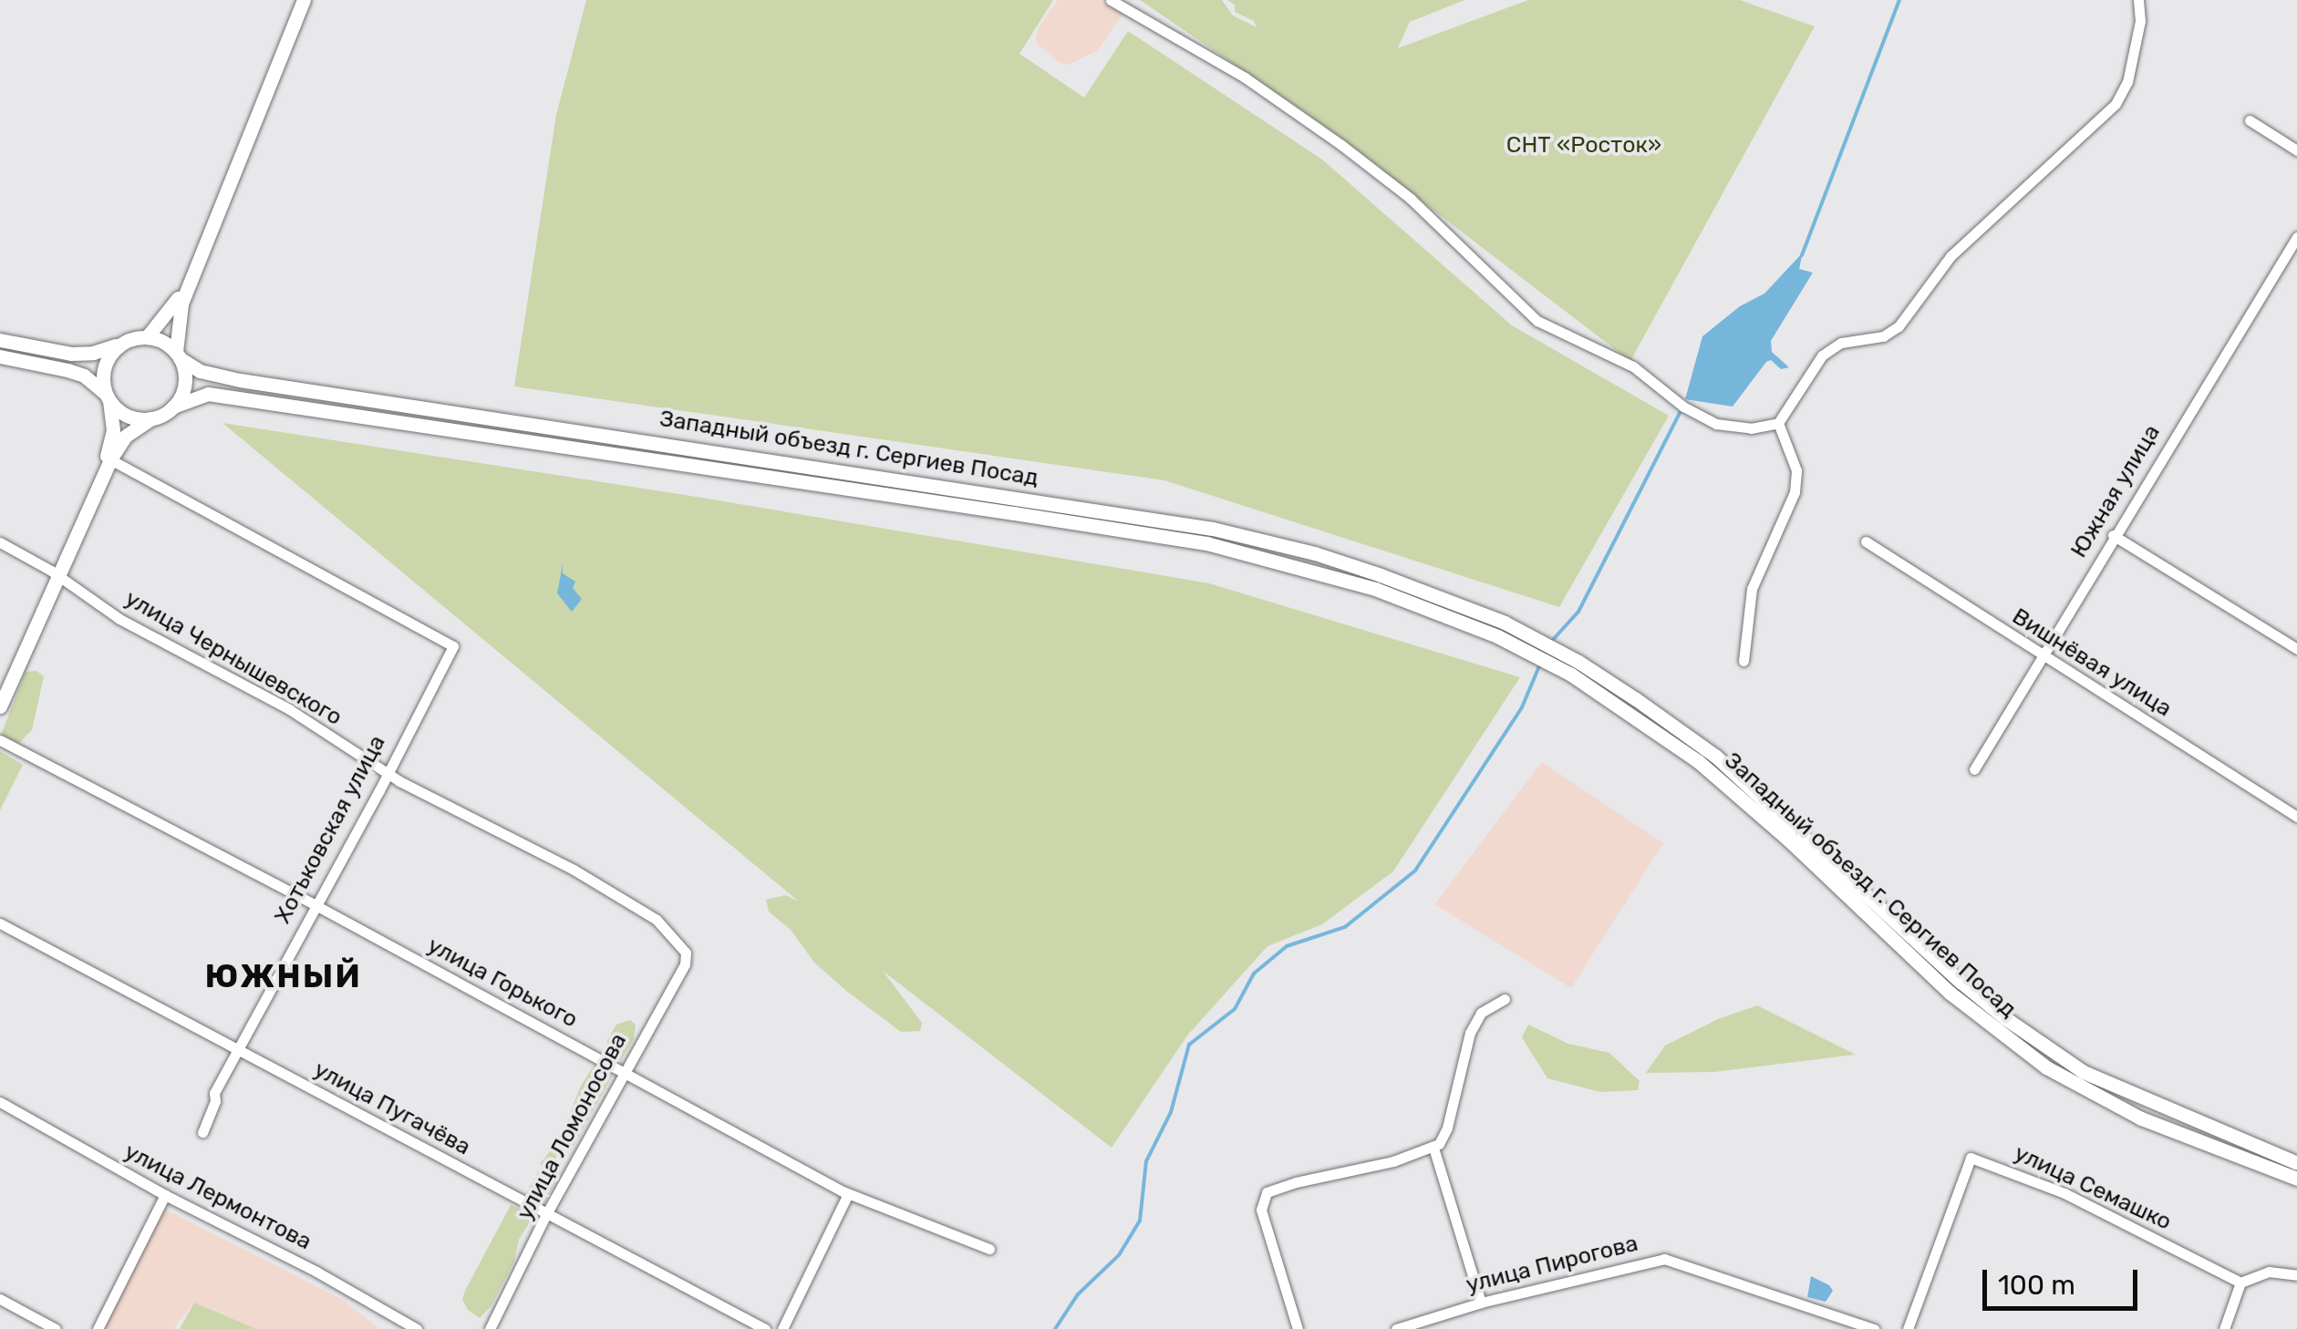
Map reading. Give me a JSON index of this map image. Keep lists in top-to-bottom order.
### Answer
{
  "streets": {
    "main road": ["Западный объезд г. Сергиев Посад"],
    "street": [
      "Южная улица",
      "улица Чернышевского",
      "Вишнёвая улица",
      "Хотьковская улица",
      "улица Горького",
      "улица Пугачёва",
      "улица Ломоносова",
      "улица Семашко",
      "улица Лермонтова",
      "улица Пирогова"
    ]
  },
  "crossings": [
    ["Южная улица", "Вишнёвая улица"],
    ["улица Чернышевского", "Хотьковская улица"],
    ["улица Чернышевского", "улица Ломоносова"],
    ["Хотьковская улица", "улица Горького"],
    ["Хотьковская улица", "улица Пугачёва"],
    ["улица Горького", "улица Ломоносова"],
    ["улица Пугачёва", "улица Ломоносова"]
  ],
  "districts": ["ЮЖНЫЙ"],
  "parks": ["СНТ «Росток»"],
  "scale_bar": "100 m"
}
